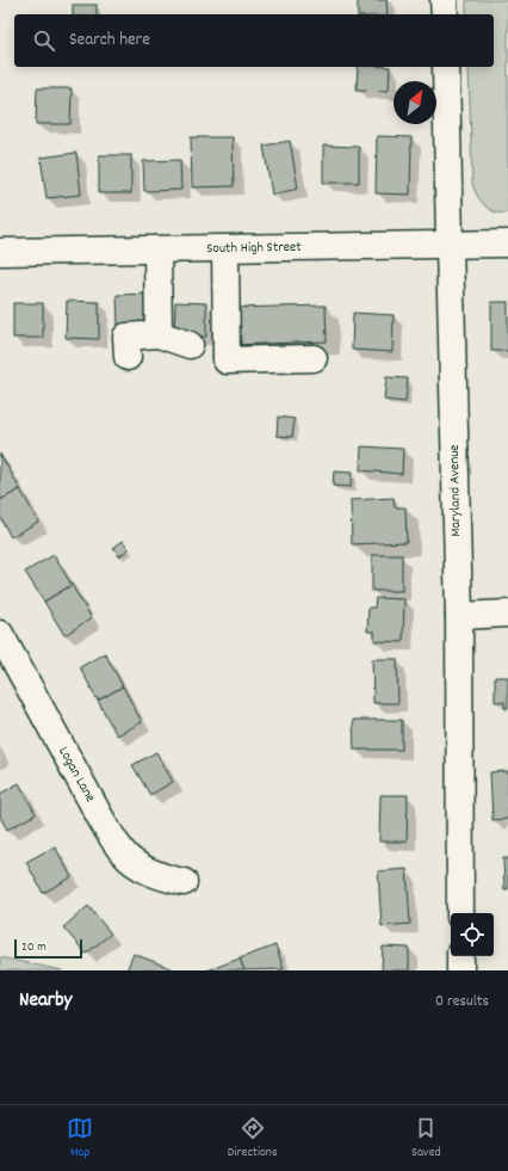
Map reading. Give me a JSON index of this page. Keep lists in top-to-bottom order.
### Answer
{
  "streets": {
    "main road": ["South High Street", "Maryland Avenue", "Logan Lane"]
  },
  "crossings": [
    ["South High Street", "Maryland Avenue"]
  ],
  "scale_bar": "20 m",
  "north": "top right",
  "page": {
    "search": "Search here",
    "scale": "20 m",
    "heading": ["Nearby", "0 results"],
    "nav": ["Map", "Directions", "Saved"]
  }
}
